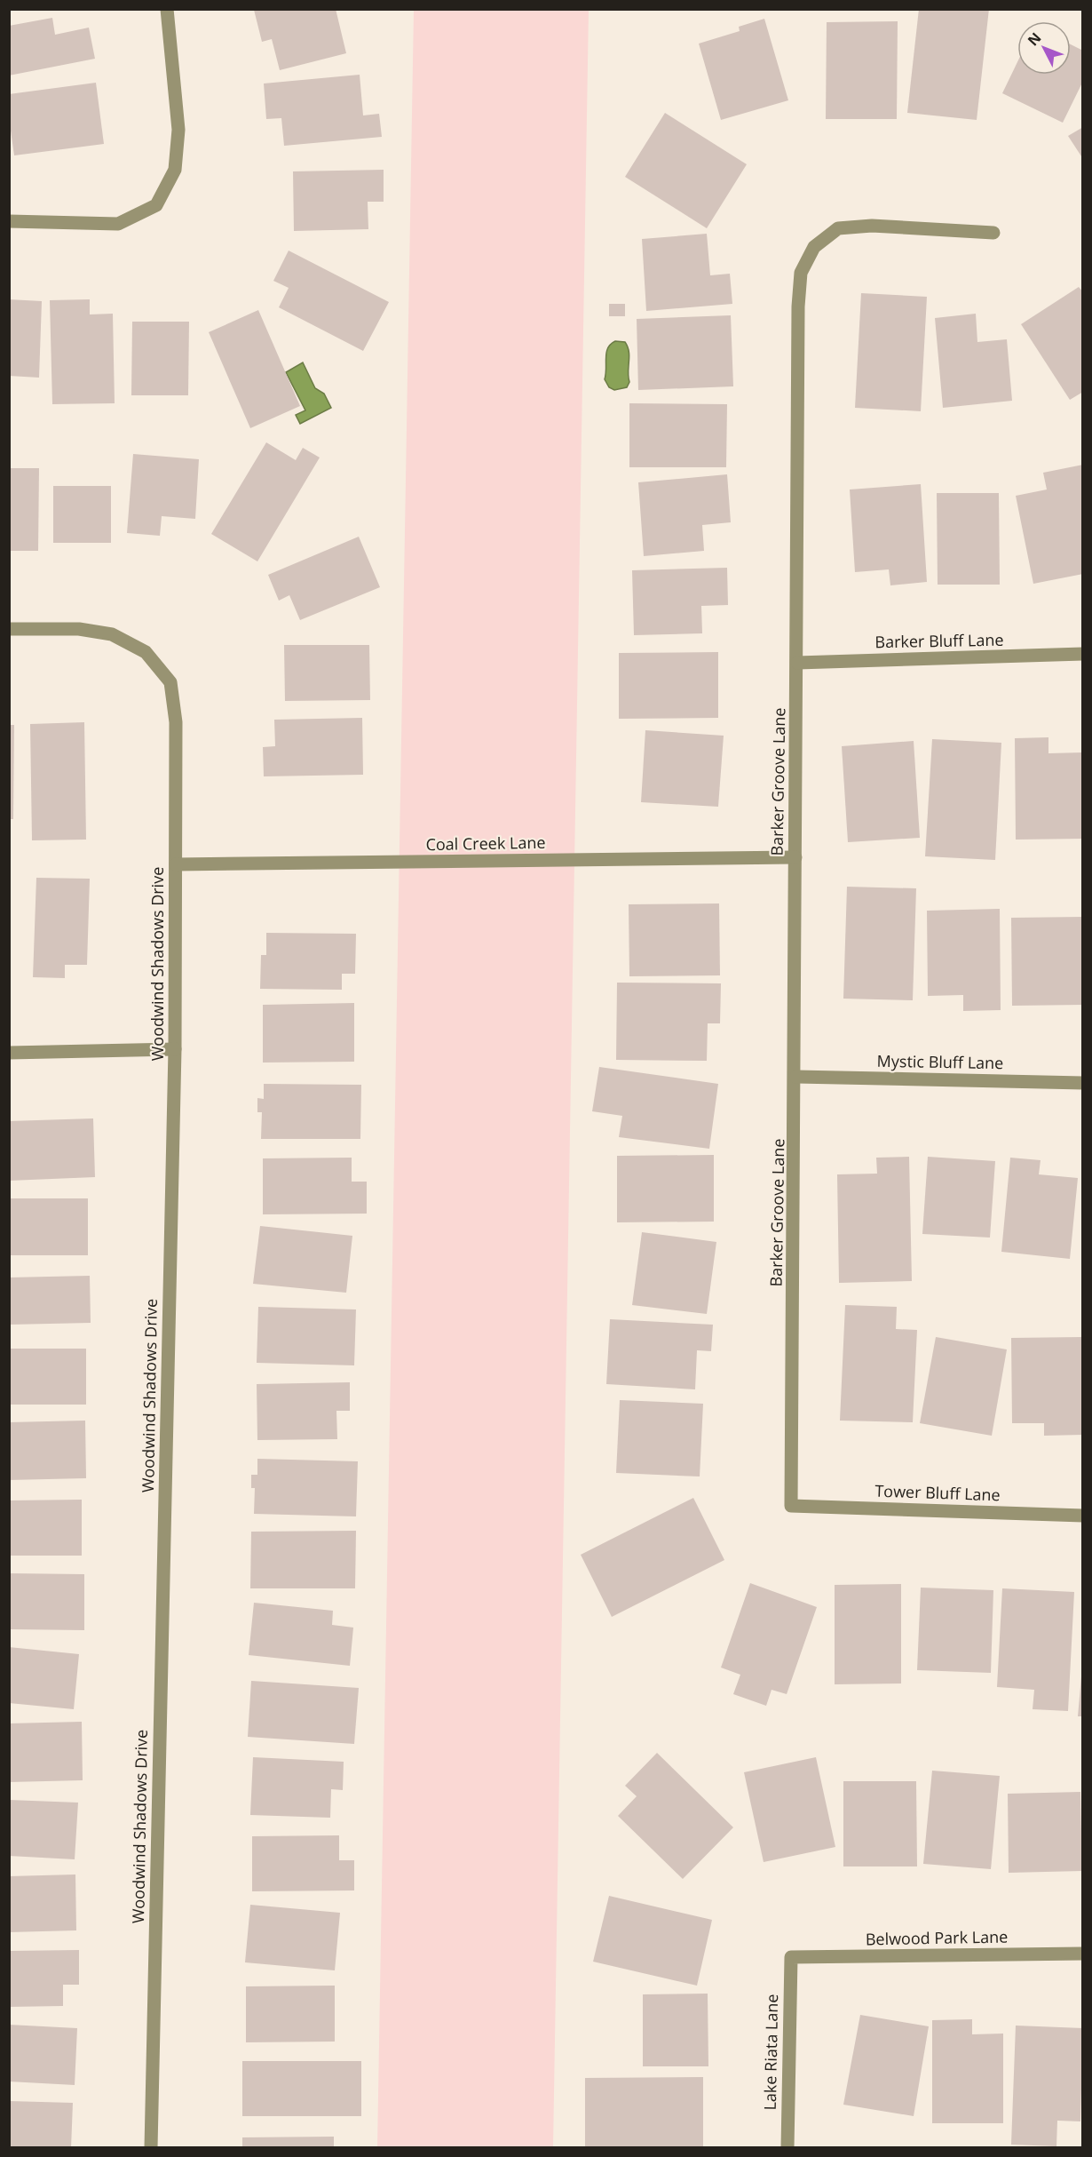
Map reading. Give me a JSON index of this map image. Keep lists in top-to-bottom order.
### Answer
{
  "streets": {
    "street": [
      "Barker Bluff Lane",
      "Barker Groove Lane",
      "Coal Creek Lane",
      "Woodwind Shadows Drive",
      "Mystic Bluff Lane",
      "Tower Bluff Lane",
      "Belwood Park Lane",
      "Lake Riata Lane"
    ]
  },
  "crossings": [
    ["Barker Bluff Lane", "Barker Groove Lane"],
    ["Barker Groove Lane", "Coal Creek Lane"],
    ["Barker Groove Lane", "Mystic Bluff Lane"],
    ["Barker Groove Lane", "Tower Bluff Lane"],
    ["Coal Creek Lane", "Woodwind Shadows Drive"],
    ["Belwood Park Lane", "Lake Riata Lane"]
  ],
  "north": "top left"
}
